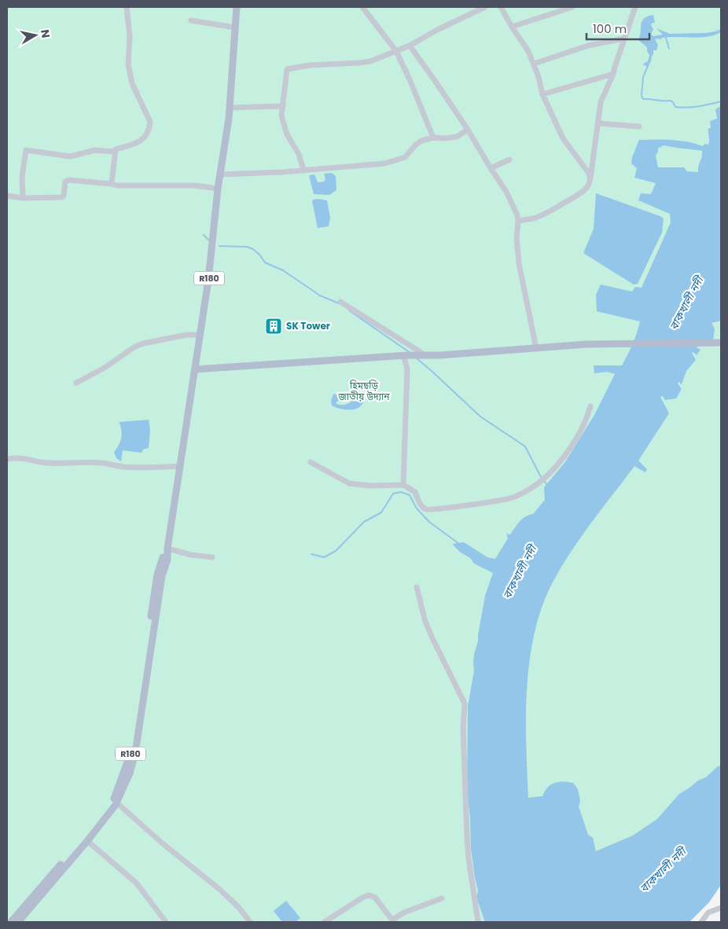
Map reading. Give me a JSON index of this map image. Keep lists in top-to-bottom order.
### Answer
{
  "streets": {
    "main road": ["R180"]
  },
  "water": ["বাকখালী নদী"],
  "parks": ["হিমছড়ি জাতীয় উদ্যান"],
  "places": {
    "building": ["SK Tower"]
  },
  "scale_bar": "100 m",
  "north": "right"
}
